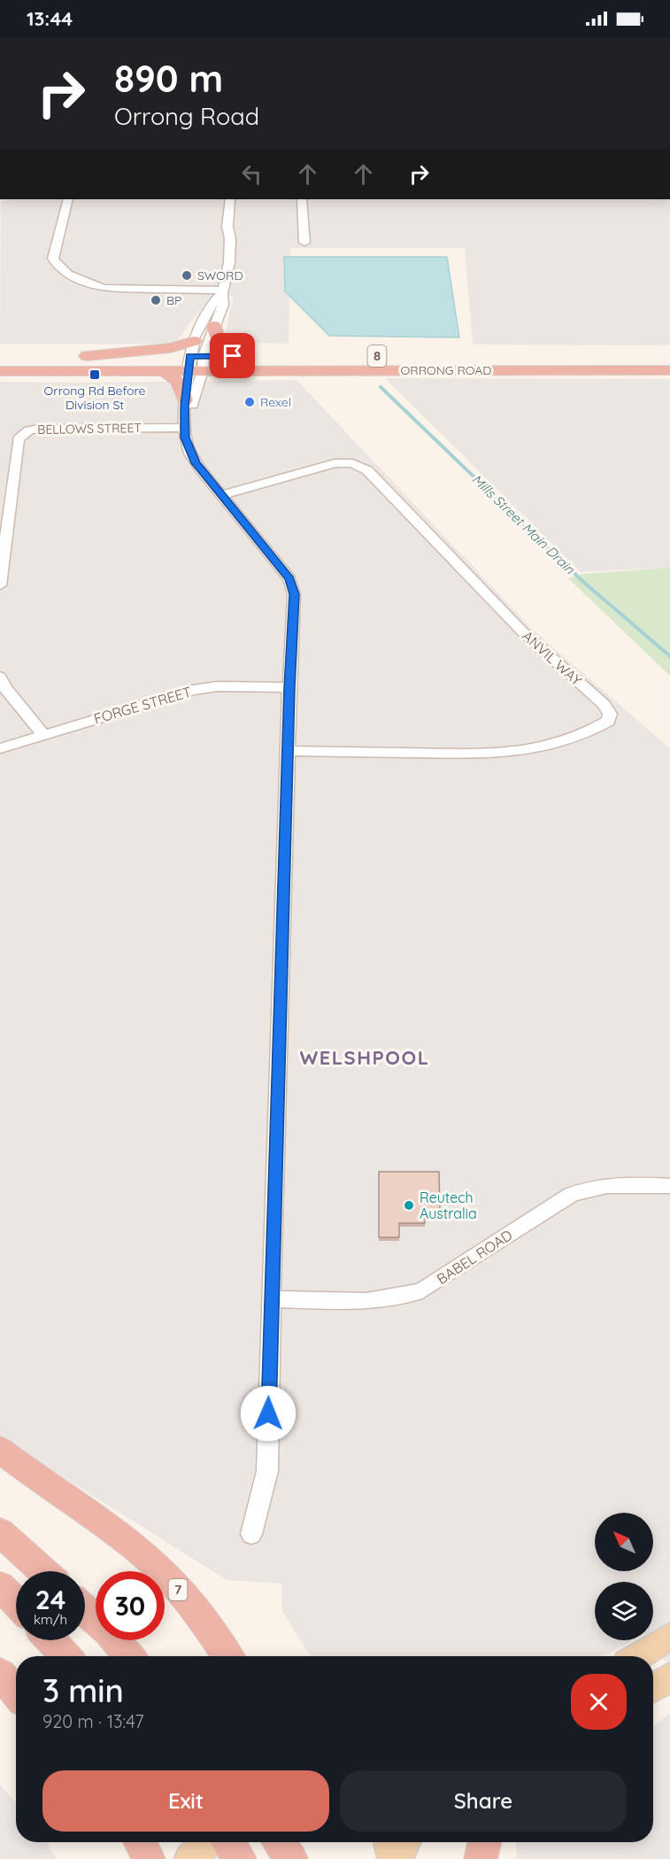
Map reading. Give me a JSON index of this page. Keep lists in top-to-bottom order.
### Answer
{
  "streets": {
    "highway": ["8", "ORRONG ROAD", "7"],
    "street": [
      "BELLOWS STREET",
      "ANVIL WAY",
      "FORGE STREET",
      "BABEL ROAD"
    ]
  },
  "districts": ["WELSHPOOL"],
  "water": ["Mills Street Main Drain"],
  "places": {
    "other": [
      "SWORD",
      "BP",
      "Rexel",
      "Reutech Australia"
    ],
    "transit": ["Orrong Rd Before Division St"]
  },
  "north": "top left",
  "page": {
    "status": "13:44",
    "turn": ["890 m", "Orrong Road"],
    "speed": "24 km/h",
    "limit": "30",
    "heading": ["3 min", "920 m · 13:47"],
    "buttons": ["Exit", "Share"]
  }
}
